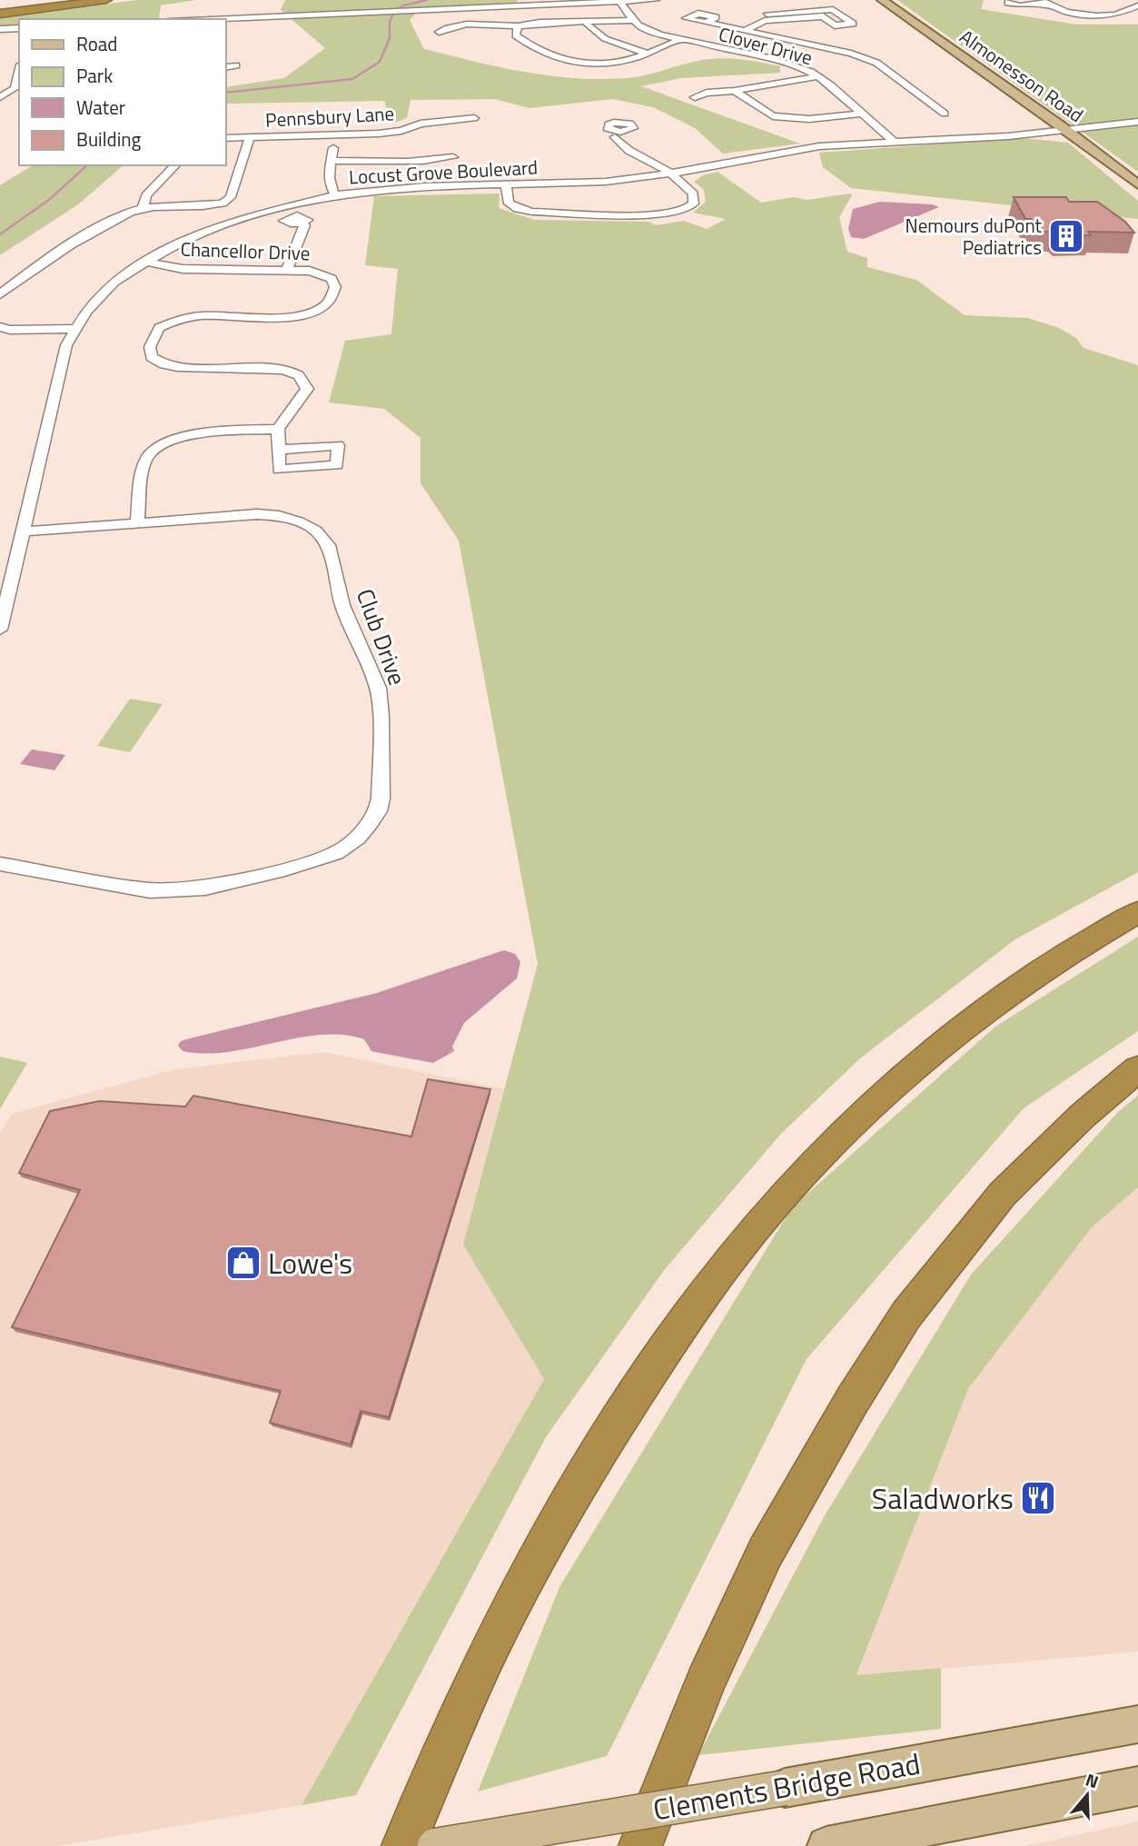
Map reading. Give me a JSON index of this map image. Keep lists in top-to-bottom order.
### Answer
{
  "streets": {
    "main road": ["Almonesson Road", "Clements Bridge Road"],
    "street": [
      "Clover Drive",
      "Pennsbury Lane",
      "Locust Grove Boulevard",
      "Chancellor Drive",
      "Club Drive"
    ]
  },
  "crossings": [
    ["Clover Drive", "Locust Grove Boulevard"],
    ["Almonesson Road", "Locust Grove Boulevard"],
    ["Locust Grove Boulevard", "Chancellor Drive"],
    ["Locust Grove Boulevard", "Club Drive"]
  ],
  "places": {
    "building": ["Nemours duPont Pediatrics"],
    "shop": ["Lowe's"],
    "restaurant": ["Saladworks"]
  },
  "legend": [
    "Road",
    "Park",
    "Water",
    "Building"
  ],
  "north": "top"
}
